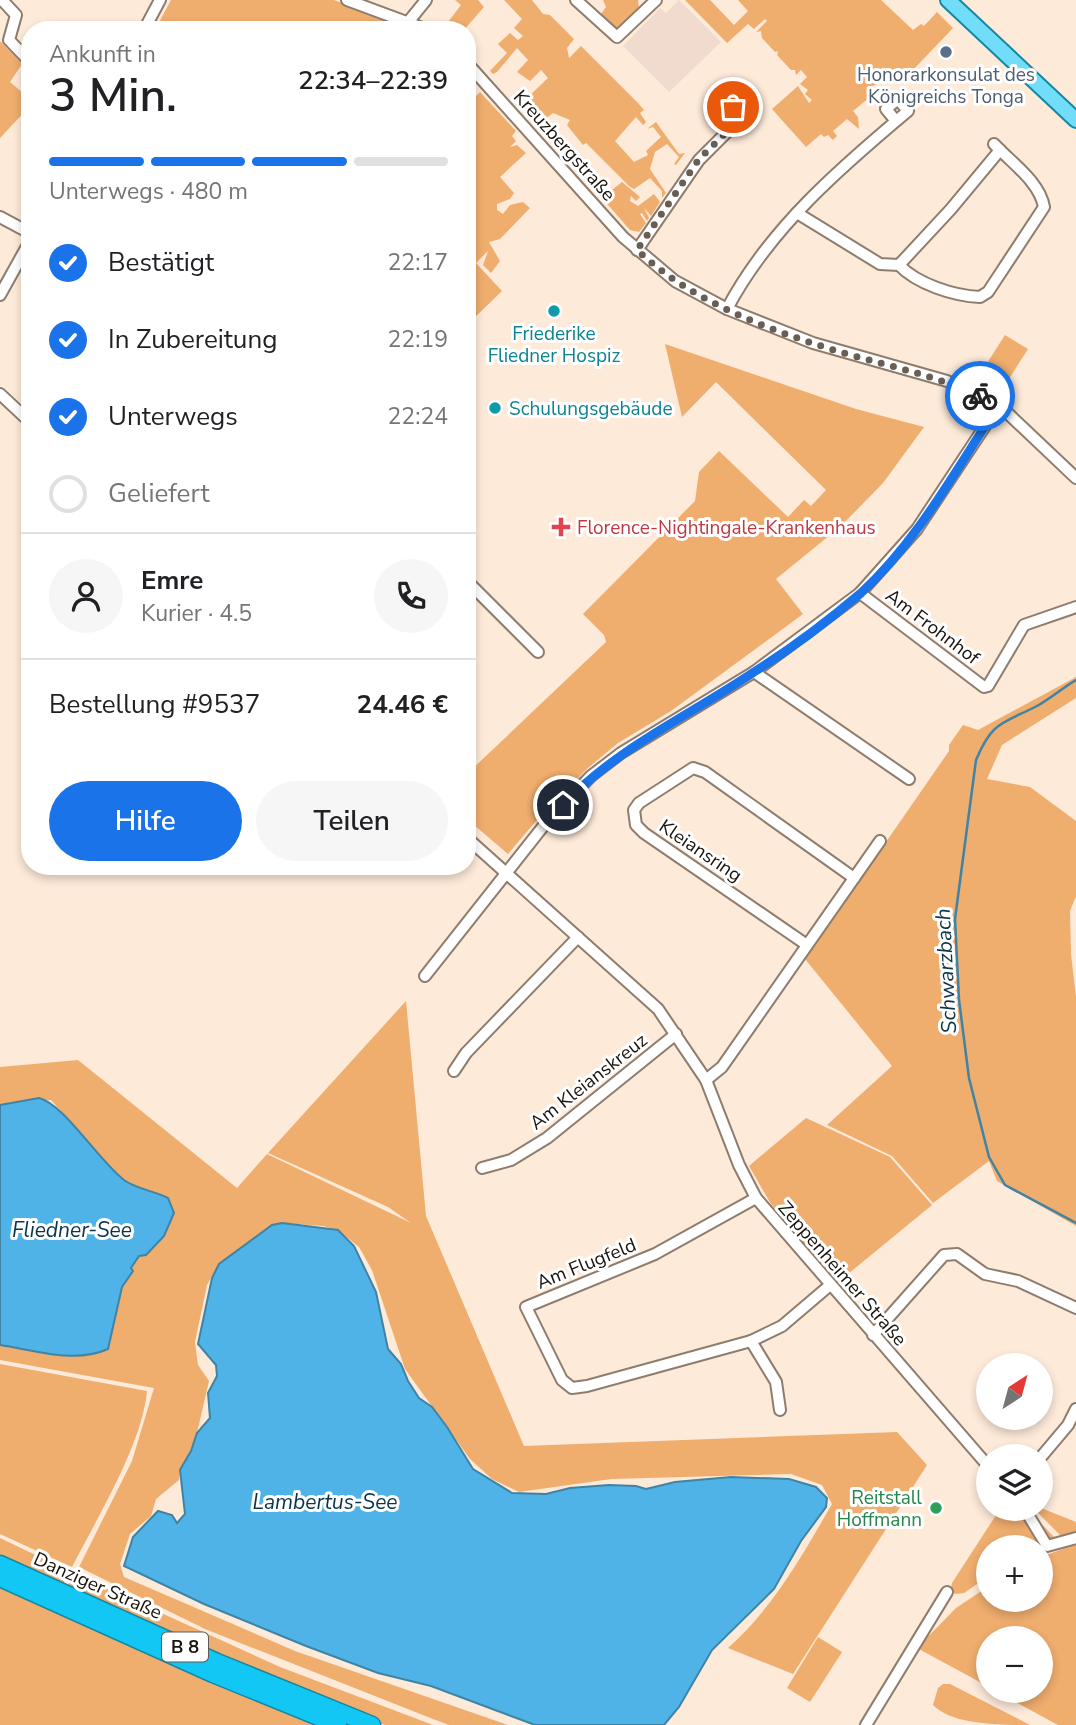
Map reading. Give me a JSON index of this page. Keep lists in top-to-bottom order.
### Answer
{
  "streets": {
    "highway": ["Danziger Straße", "B 8"],
    "street": [
      "Kreuzbergstraße",
      "Am Frohnhof",
      "Kleiansring",
      "Am Kleianskreuz",
      "Am Flugfeld",
      "Zeppenheimer Straße"
    ]
  },
  "crossings": [
    ["Am Kleianskreuz", "Zeppenheimer Straße"],
    ["Am Flugfeld", "Zeppenheimer Straße"]
  ],
  "water": ["Schwarzbach", "Fliedner-See", "Lambertus-See"],
  "places": {
    "other": [
      "Honorarkonsulat des Königreichs Tonga",
      "Friederike Fliedner Hospiz",
      "Schulungsgebäude",
      "Reitstall Hoffmann"
    ],
    "health": ["Florence-Nightingale-Krankenhaus"]
  },
  "north": "top right",
  "page": {
    "heading": ["3 Min.", "Ankunft in", "22:34–22:39"],
    "panel": [
      "Emre",
      "Kurier · 4.5",
      "Bestellung #9537",
      "24.46 €"
    ],
    "bar": "Unterwegs · 480 m",
    "list": [
      ["Bestätigt", "22:17"],
      ["In Zubereitung", "22:19"],
      ["Unterwegs", "22:24"],
      "Geliefert"
    ],
    "buttons": ["Hilfe", "Teilen"],
    "map_buttons": ["+", "−"]
  }
}
